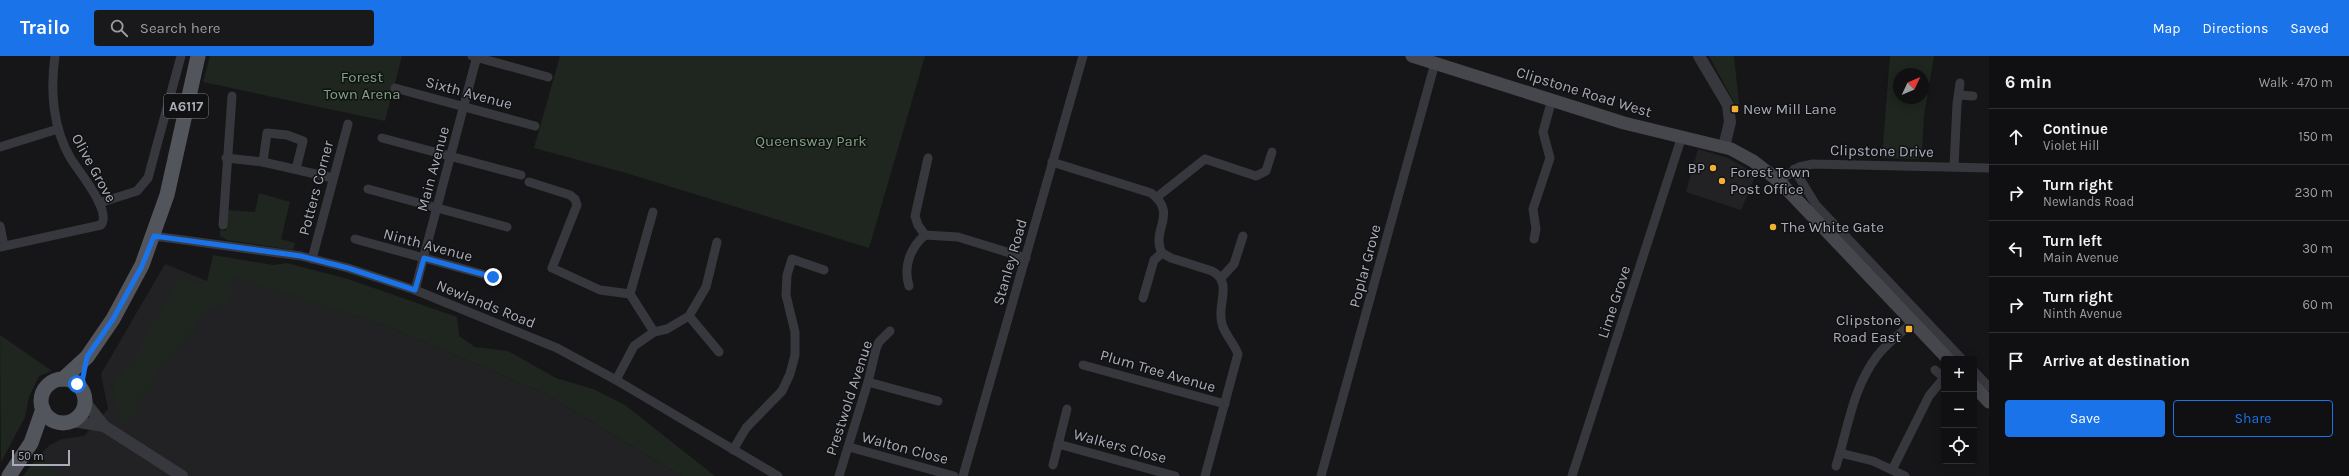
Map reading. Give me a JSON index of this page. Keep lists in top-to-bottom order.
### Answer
{
  "streets": {
    "main road": ["Clipstone Road West", "A6117"],
    "street": [
      "Sixth Avenue",
      "Clipstone Drive",
      "Olive Grove",
      "Main Avenue",
      "Potters Corner",
      "Ninth Avenue",
      "Stanley Road",
      "Poplar Grove",
      "Lime Grove",
      "Newlands Road",
      "Plum Tree Avenue",
      "Prestwold Avenue",
      "Walkers Close",
      "Walton Close"
    ]
  },
  "crossings": [
    ["Clipstone Road West", "Poplar Grove"],
    ["Clipstone Road West", "Lime Grove"],
    ["Sixth Avenue", "Main Avenue"],
    ["A6117", "Newlands Road"],
    ["Main Avenue", "Ninth Avenue"],
    ["Main Avenue", "Newlands Road"],
    ["Potters Corner", "Newlands Road"],
    ["Prestwold Avenue", "Walton Close"]
  ],
  "parks": ["Forest Town Arena", "Queensway Park"],
  "places": {
    "transit": ["New Mill Lane", "Clipstone Road East"],
    "other": ["BP", "Forest Town Post Office", "The White Gate"]
  },
  "scale_bar": "50 m",
  "north": "top right",
  "page": {
    "header": "Trailo",
    "search": "Search here",
    "nav": ["Map", "Directions", "Saved"],
    "heading": ["6 min", "Walk · 470 m"],
    "list": [
      ["Continue", "Violet Hill", "150 m"],
      ["Turn right", "Newlands Road", "230 m"],
      ["Turn left", "Main Avenue", "30 m"],
      ["Turn right", "Ninth Avenue", "60 m"],
      "Arrive at destination"
    ],
    "map_buttons": ["+", "−"],
    "buttons": ["Save", "Share"],
    "scale": "50 m"
  }
}
